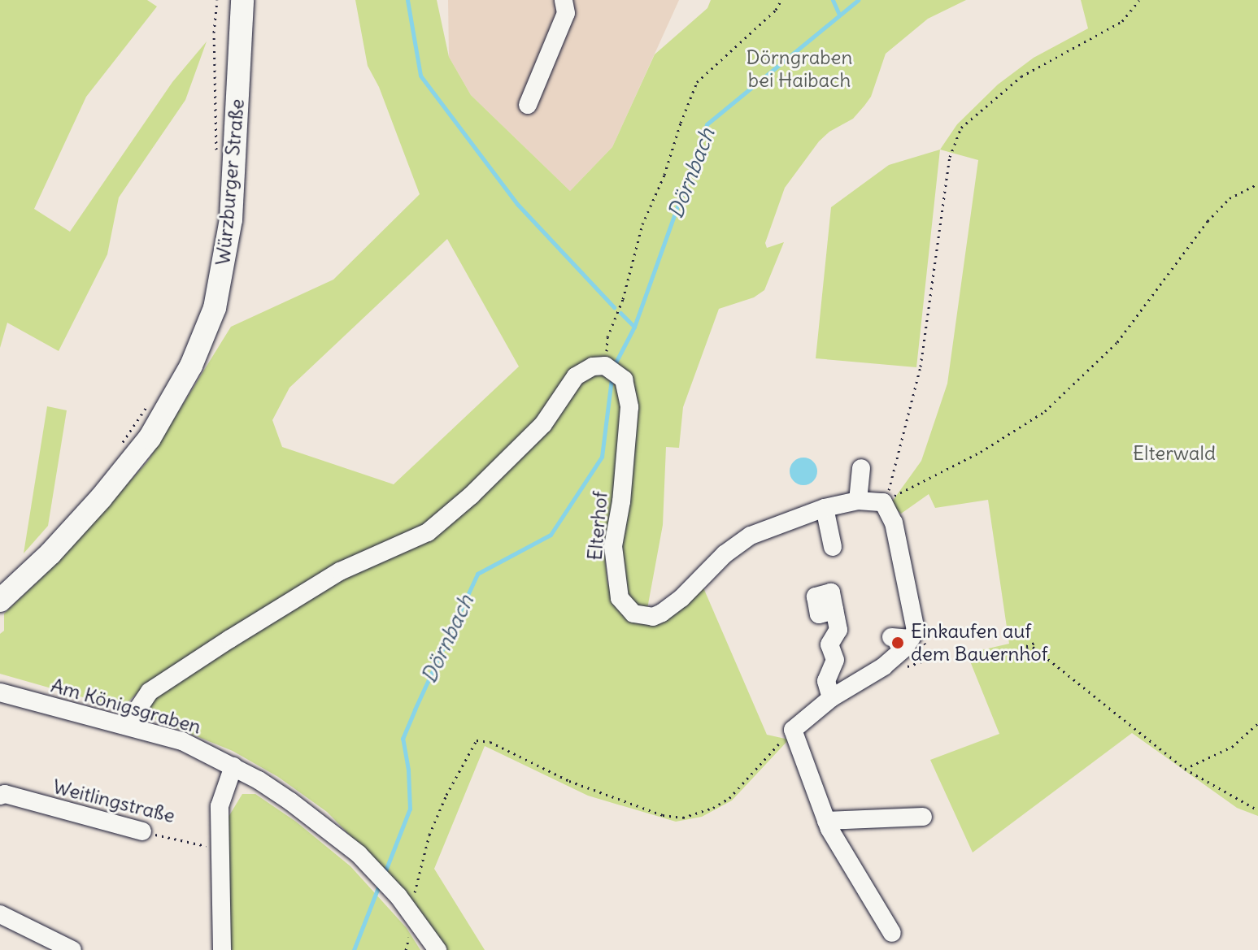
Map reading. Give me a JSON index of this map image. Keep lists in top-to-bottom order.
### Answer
{
  "streets": {
    "main road": ["Würzburger Straße"],
    "street": ["Elterhof", "Am Königsgraben", "Weitlingstraße"]
  },
  "water": ["Dörnbach"],
  "parks": ["Dörngraben bei Haibach", "Elterwald"],
  "places": ["Einkaufen auf dem Bauernhof"]
}
